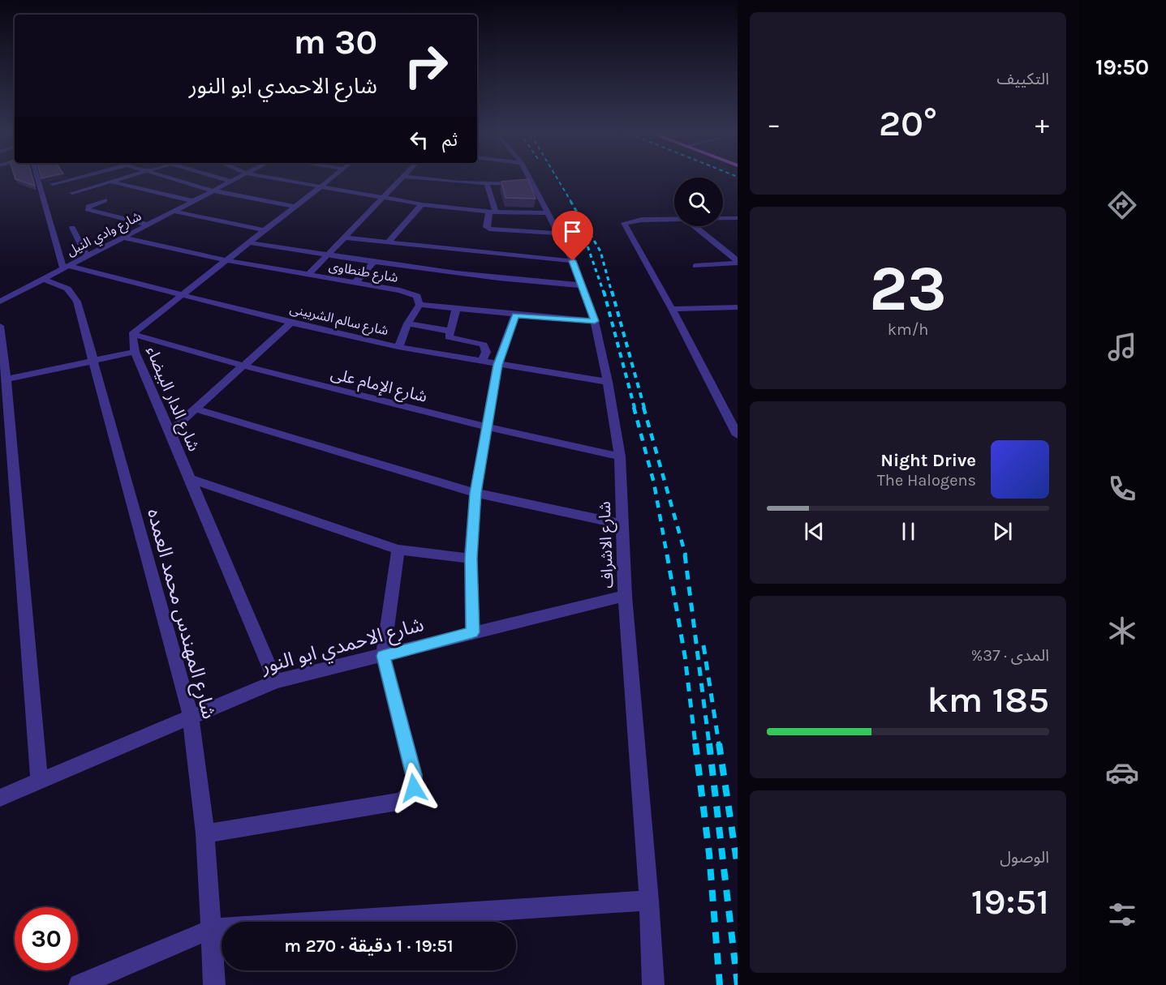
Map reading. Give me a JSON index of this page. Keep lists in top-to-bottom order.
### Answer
{
  "streets": {
    "street": [
      "شارع وادي النيل",
      "شارع طنطاوى",
      "شارع سالم الشربينى",
      "شارع الإمام على",
      "شارع الدار البيضاء",
      "شارع الاشراف",
      "شارع المهندس محمد العمده",
      "شارع الاحمدي ابو النور"
    ]
  },
  "crossings": [
    ["شارع وادي النيل", "شارع طنطاوى"],
    ["شارع وادي النيل", "شارع سالم الشربينى"],
    ["شارع وادي النيل", "شارع المهندس محمد العمده"],
    ["شارع طنطاوى", "شارع الدار البيضاء"],
    ["شارع سالم الشربينى", "شارع الدار البيضاء"],
    ["شارع سالم الشربينى", "شارع الاشراف"],
    ["شارع الإمام على", "شارع الدار البيضاء"],
    ["شارع الإمام على", "شارع الاشراف"],
    ["شارع الدار البيضاء", "شارع الاحمدي ابو النور"],
    ["شارع الاشراف", "شارع الاحمدي ابو النور"],
    ["شارع المهندس محمد العمده", "شارع الاحمدي ابو النور"]
  ],
  "page": {
    "tabs": "19:50",
    "tile": [
      "التكييف",
      ["23", "km/h"],
      ["المدى · 37%", "185 km"],
      ["الوصول", "19:51"]
    ],
    "turn": ["30 m", "شارع الاحمدي ابو النور"],
    "heat": ["−", "20°", "+"],
    "then": "ثم",
    "song": ["Night Drive", "The Halogens"],
    "limit": "30",
    "trip": "19:51 · 1 دقيقة · 270 m"
  }
}
